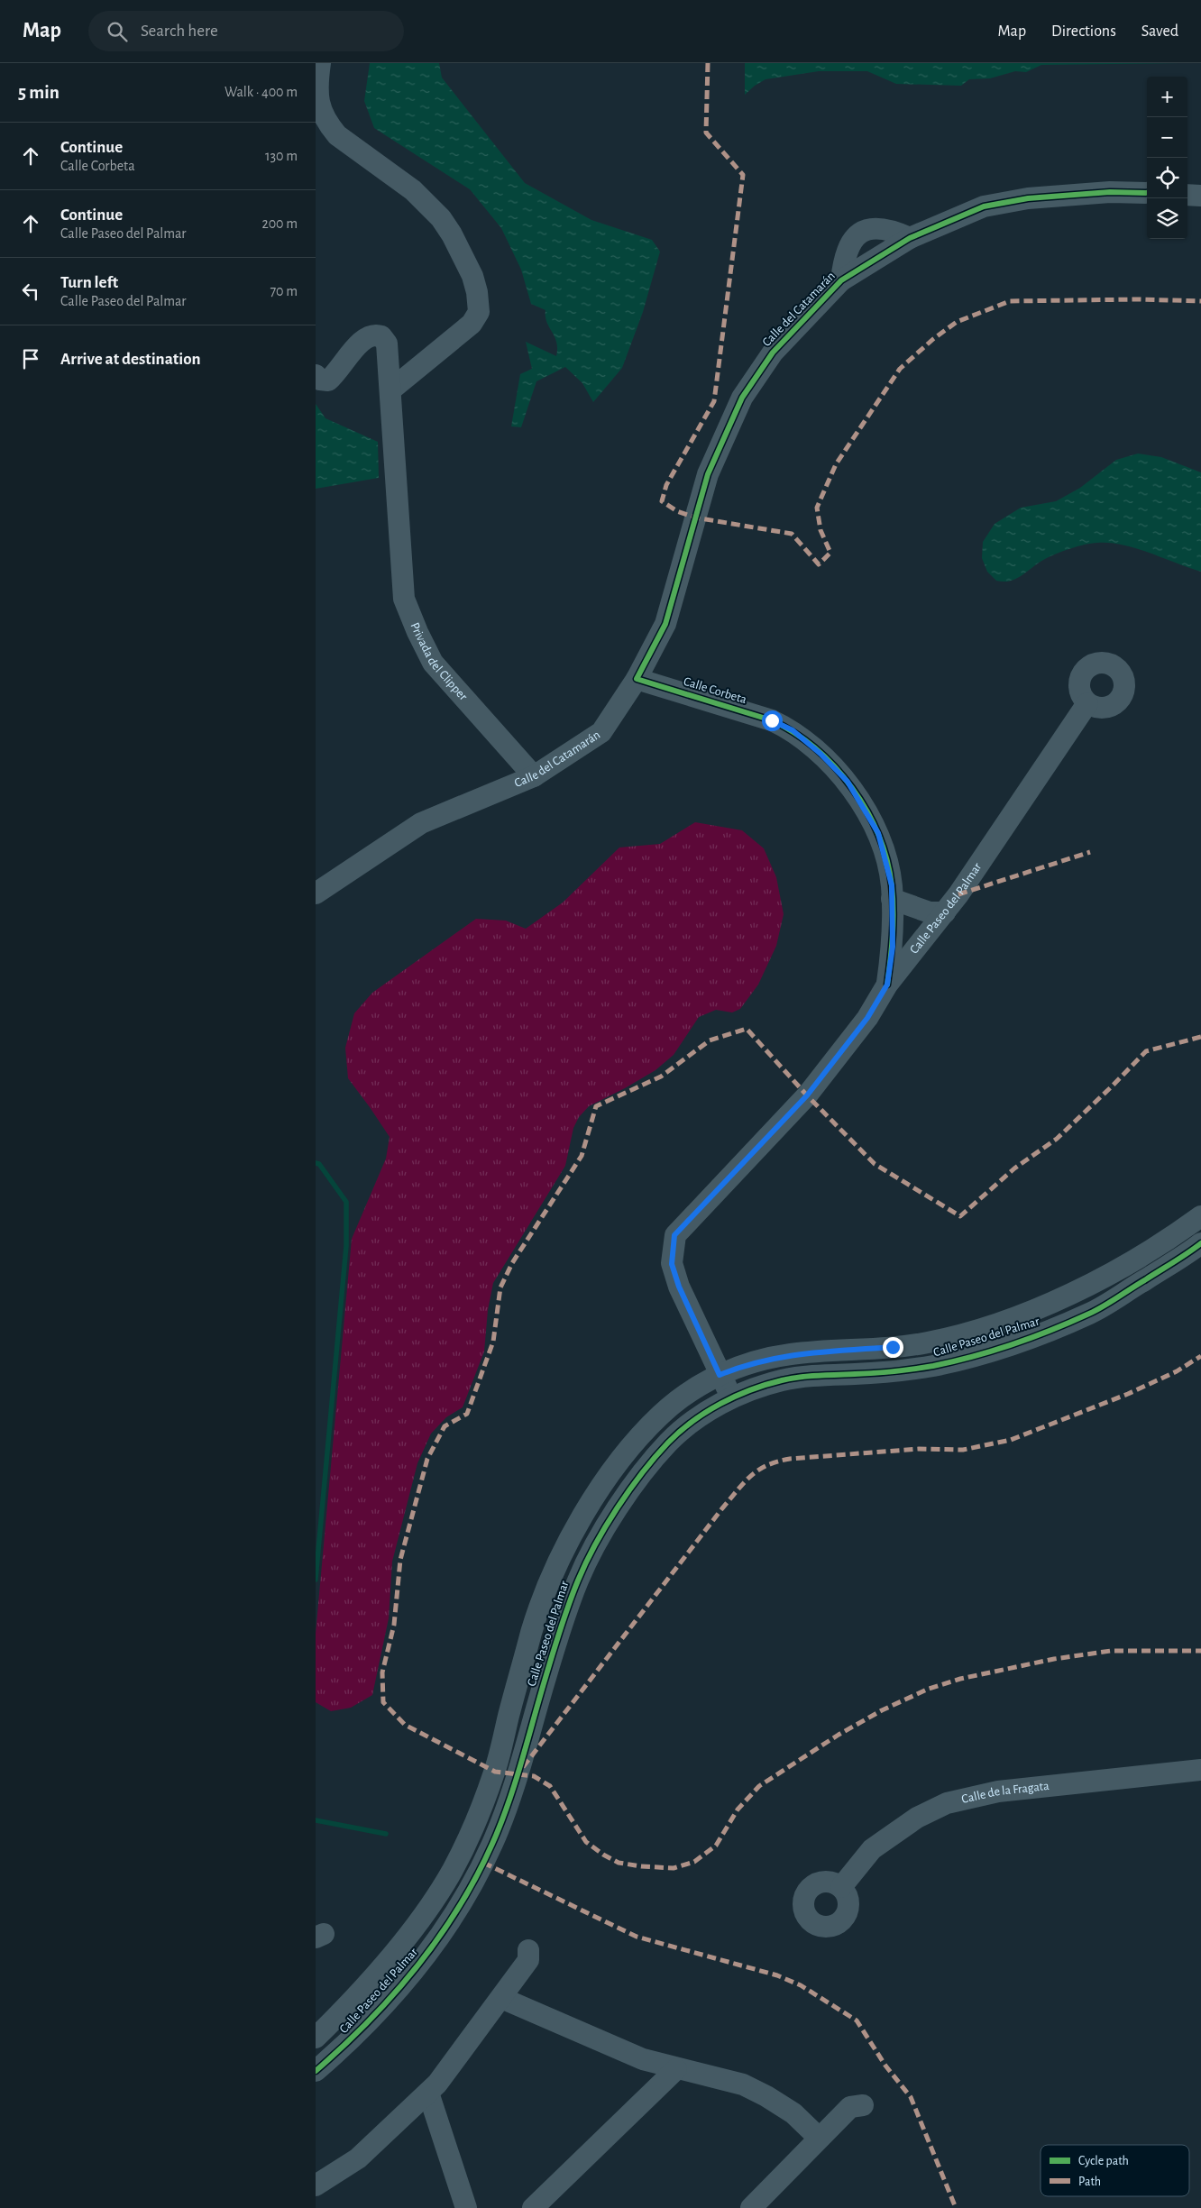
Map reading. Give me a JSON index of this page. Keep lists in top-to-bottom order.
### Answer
{
  "streets": {
    "street": [
      "Calle del Catamarán",
      "Privada del Clipper",
      "Calle Corbeta",
      "Calle Paseo del Palmar",
      "Calle de la Fragata"
    ]
  },
  "crossings": [
    ["Calle del Catamarán", "Privada del Clipper"],
    ["Calle del Catamarán", "Calle Corbeta"],
    ["Calle Corbeta", "Calle Paseo del Palmar"]
  ],
  "legend": ["Cycle path", "Path"],
  "page": {
    "header": "Map",
    "search": "Search here",
    "nav": ["Map", "Directions", "Saved"],
    "heading": ["5 min", "Walk · 400 m"],
    "map_buttons": ["+", "−"],
    "list": [
      ["Continue", "Calle Corbeta", "130 m"],
      ["Continue", "Calle Paseo del Palmar", "200 m"],
      ["Turn left", "Calle Paseo del Palmar", "70 m"],
      "Arrive at destination"
    ]
  }
}
